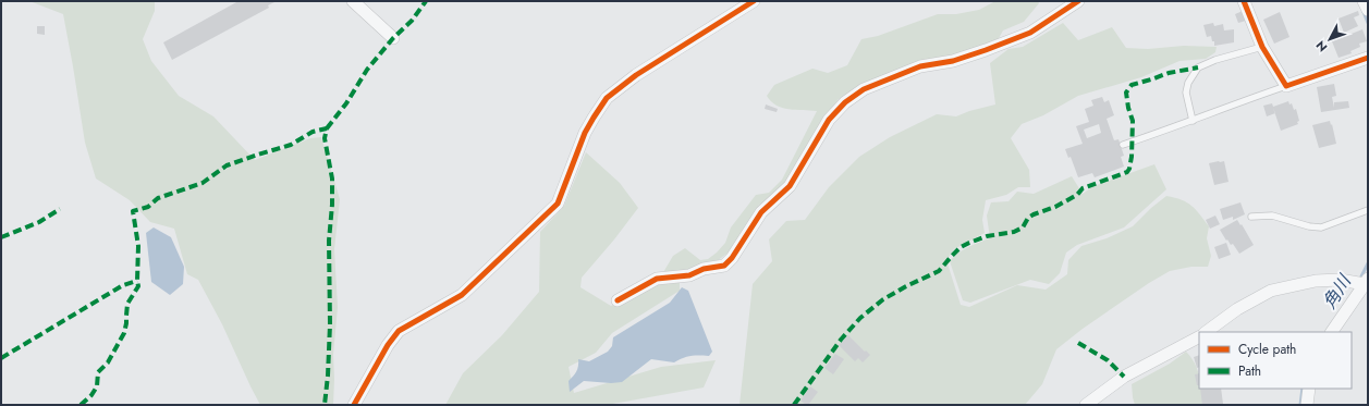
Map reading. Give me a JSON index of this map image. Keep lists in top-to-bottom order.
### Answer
{
  "water": ["角川"],
  "legend": ["Cycle path", "Path"],
  "north": "bottom left"
}
